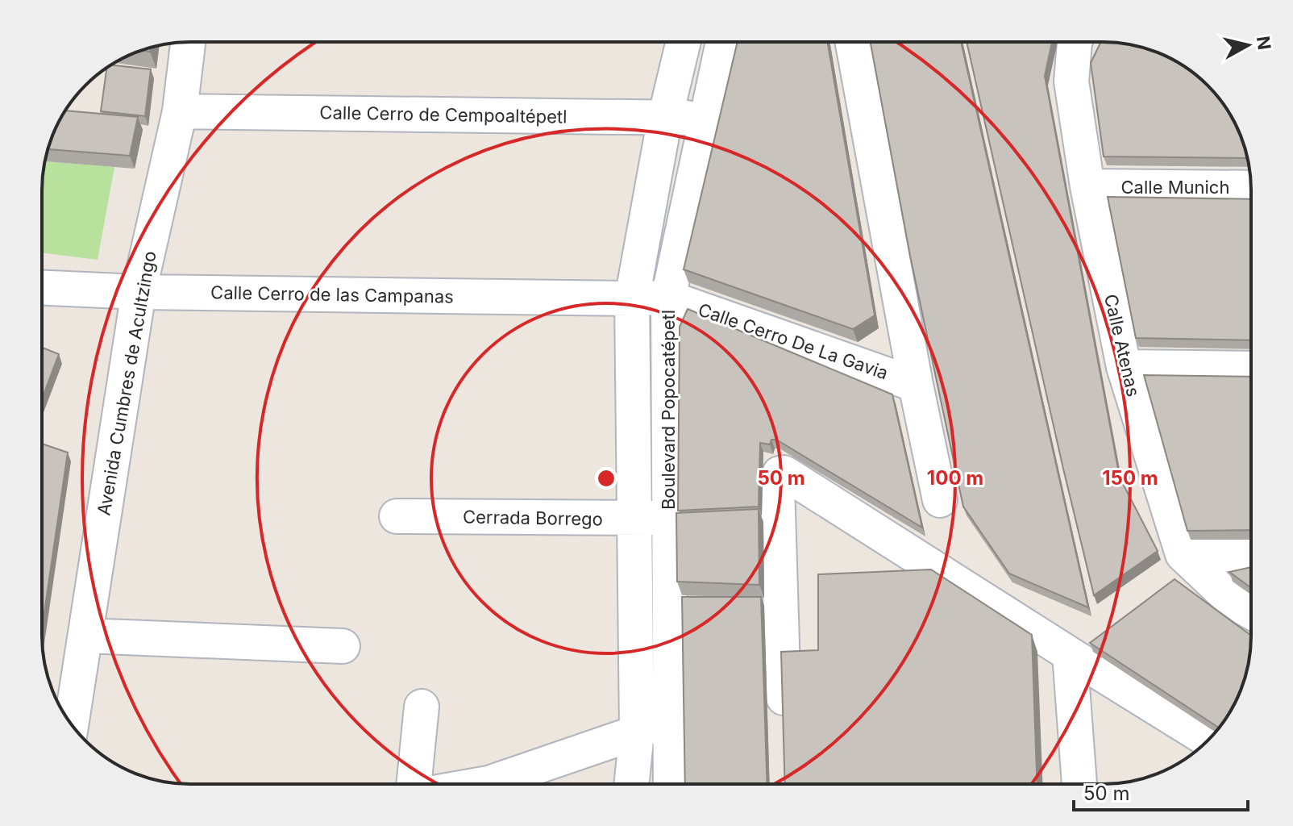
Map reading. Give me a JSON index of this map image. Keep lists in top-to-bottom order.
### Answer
{
  "streets": {
    "street": [
      "Calle Cerro de Cempoaltépetl",
      "Calle Munich",
      "Calle Cerro de las Campanas",
      "Calle Cerro De La Gavia",
      "Calle Atenas",
      "Avenida Cumbres de Acultzingo",
      "Boulevard Popocatépetl",
      "Cerrada Borrego"
    ]
  },
  "crossings": [
    ["Calle Cerro de Cempoaltépetl", "Avenida Cumbres de Acultzingo"],
    ["Calle Cerro de Cempoaltépetl", "Boulevard Popocatépetl"],
    ["Calle Munich", "Calle Atenas"],
    ["Calle Cerro de las Campanas", "Calle Cerro De La Gavia"],
    ["Calle Cerro de las Campanas", "Avenida Cumbres de Acultzingo"],
    ["Calle Cerro de las Campanas", "Boulevard Popocatépetl"],
    ["Calle Cerro De La Gavia", "Boulevard Popocatépetl"],
    ["Boulevard Popocatépetl", "Cerrada Borrego"]
  ],
  "scale_bar": "50 m",
  "north": "right",
  "rings": ["50 m", "100 m", "150 m"]
}
